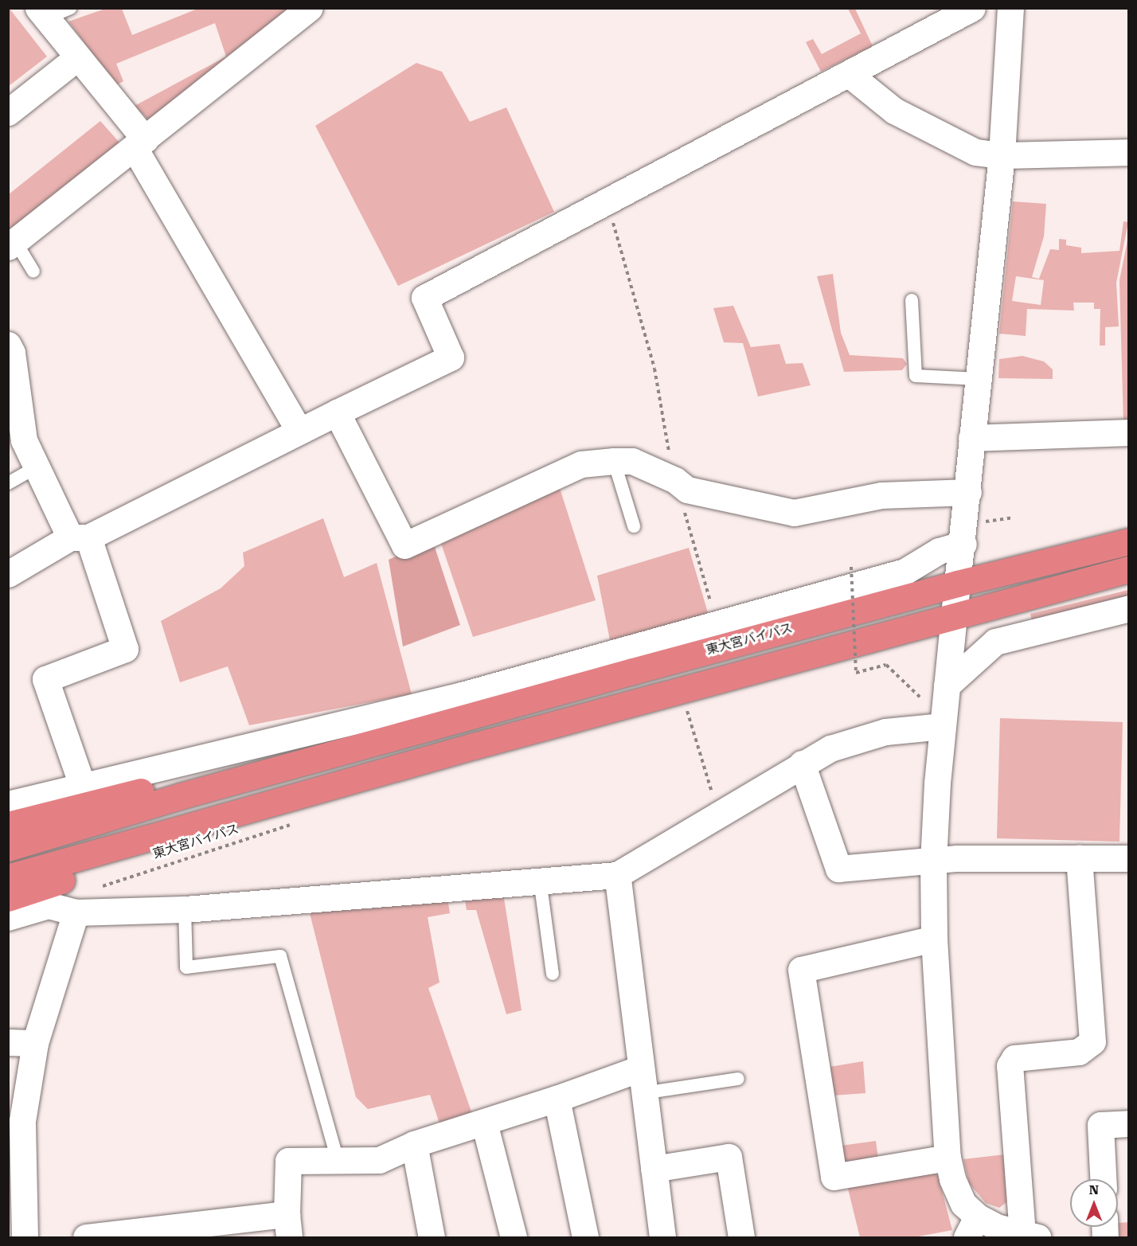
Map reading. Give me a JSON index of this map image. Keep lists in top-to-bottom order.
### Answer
{
  "streets": {
    "highway": ["東大宮バイパス"]
  },
  "north": "top"
}
